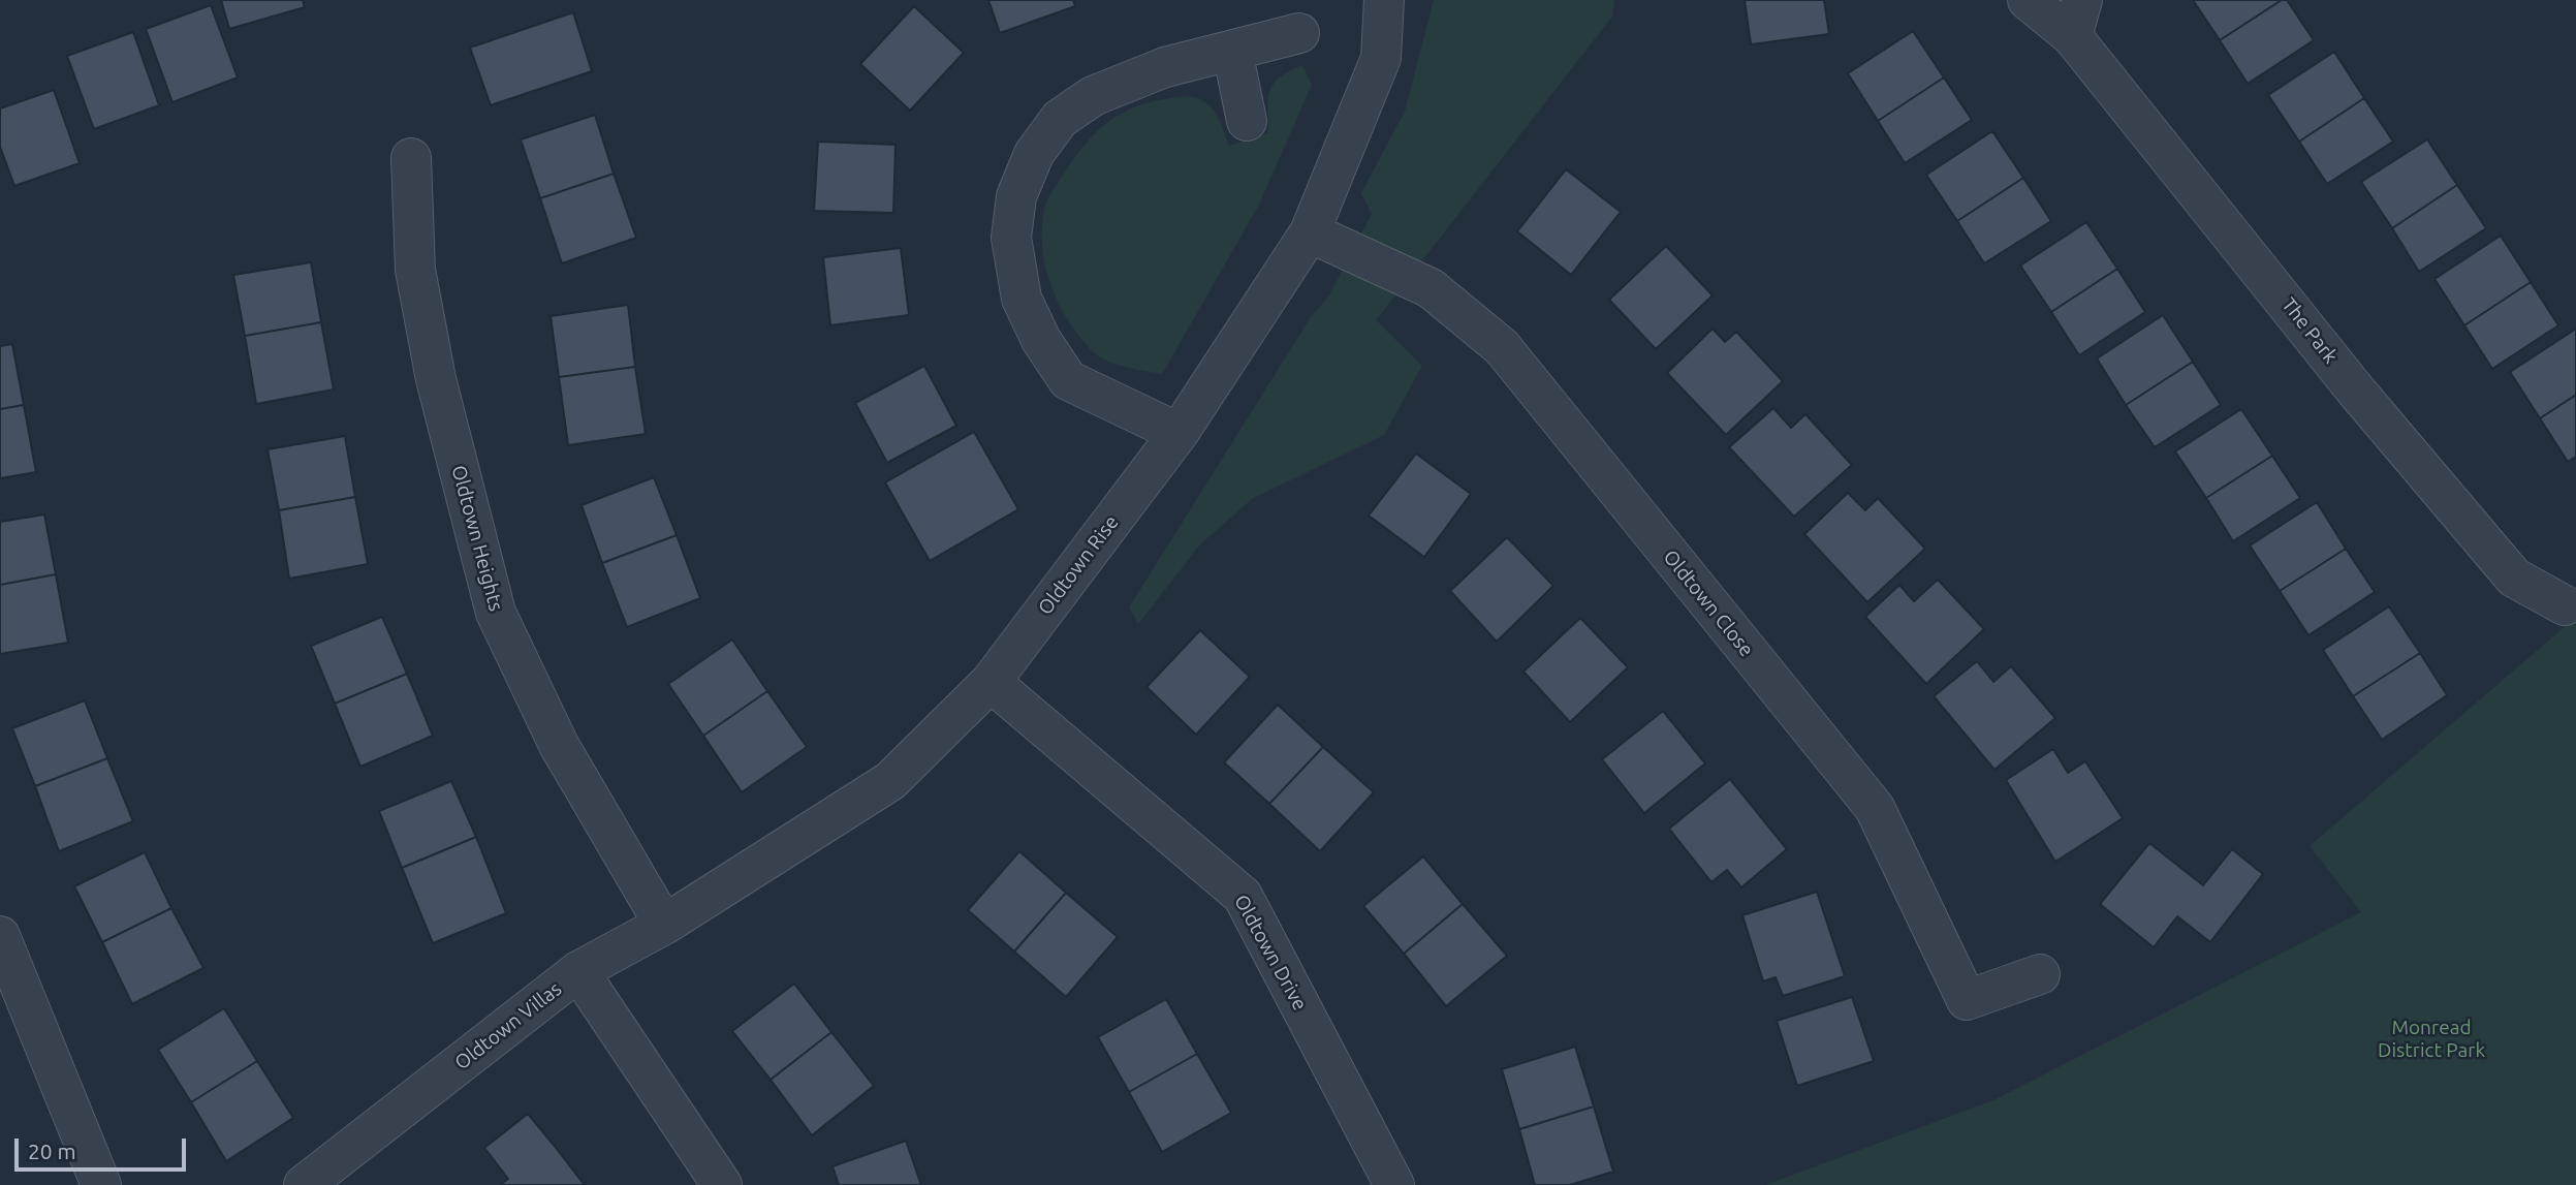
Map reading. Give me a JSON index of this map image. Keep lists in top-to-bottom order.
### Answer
{
  "streets": {
    "street": [
      "The Park",
      "Oldtown Heights",
      "Oldtown Rise",
      "Oldtown Close",
      "Oldtown Drive",
      "Oldtown Villas"
    ]
  },
  "crossings": [
    ["Oldtown Heights", "Oldtown Rise"],
    ["Oldtown Rise", "Oldtown Close"],
    ["Oldtown Rise", "Oldtown Drive"],
    ["Oldtown Rise", "Oldtown Villas"]
  ],
  "parks": ["Monread District Park"],
  "scale_bar": "20 m"
}
